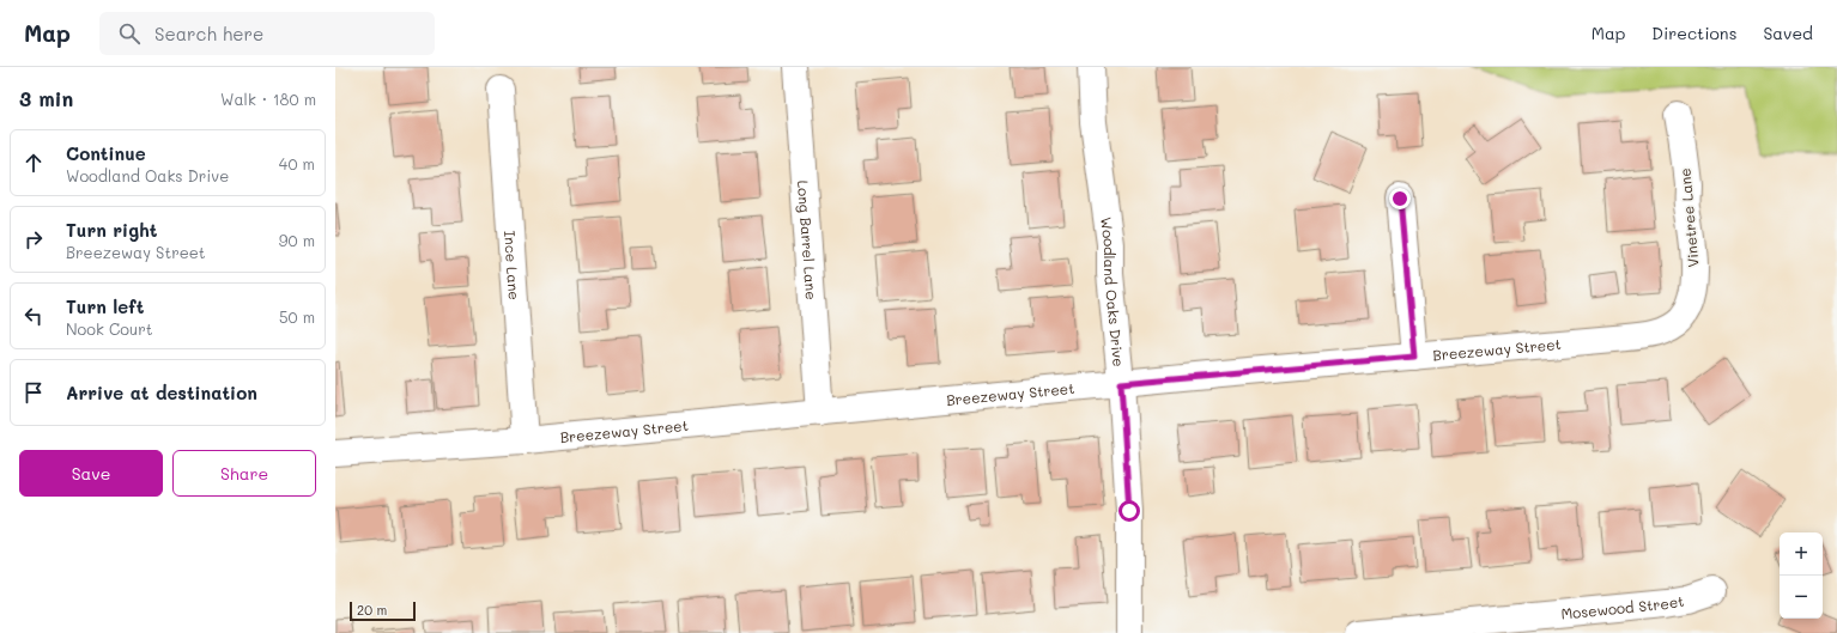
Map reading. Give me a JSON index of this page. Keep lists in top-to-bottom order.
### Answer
{
  "streets": {
    "street": [
      "Vinetree Lane",
      "Long Barrel Lane",
      "Ince Lane",
      "Woodland Oaks Drive",
      "Breezeway Street",
      "Mosewood Street"
    ]
  },
  "crossings": [
    ["Vinetree Lane", "Breezeway Street"],
    ["Long Barrel Lane", "Breezeway Street"],
    ["Ince Lane", "Breezeway Street"],
    ["Woodland Oaks Drive", "Breezeway Street"]
  ],
  "scale_bar": "20 m",
  "page": {
    "header": "Map",
    "search": "Search here",
    "nav": ["Map", "Directions", "Saved"],
    "heading": ["3 min", "Walk · 180 m"],
    "list": [
      ["Continue", "Woodland Oaks Drive", "40 m"],
      ["Turn right", "Breezeway Street", "90 m"],
      ["Turn left", "Nook Court", "50 m"],
      "Arrive at destination"
    ],
    "buttons": ["Save", "Share"],
    "map_buttons": ["+", "−"],
    "scale": "20 m"
  }
}
